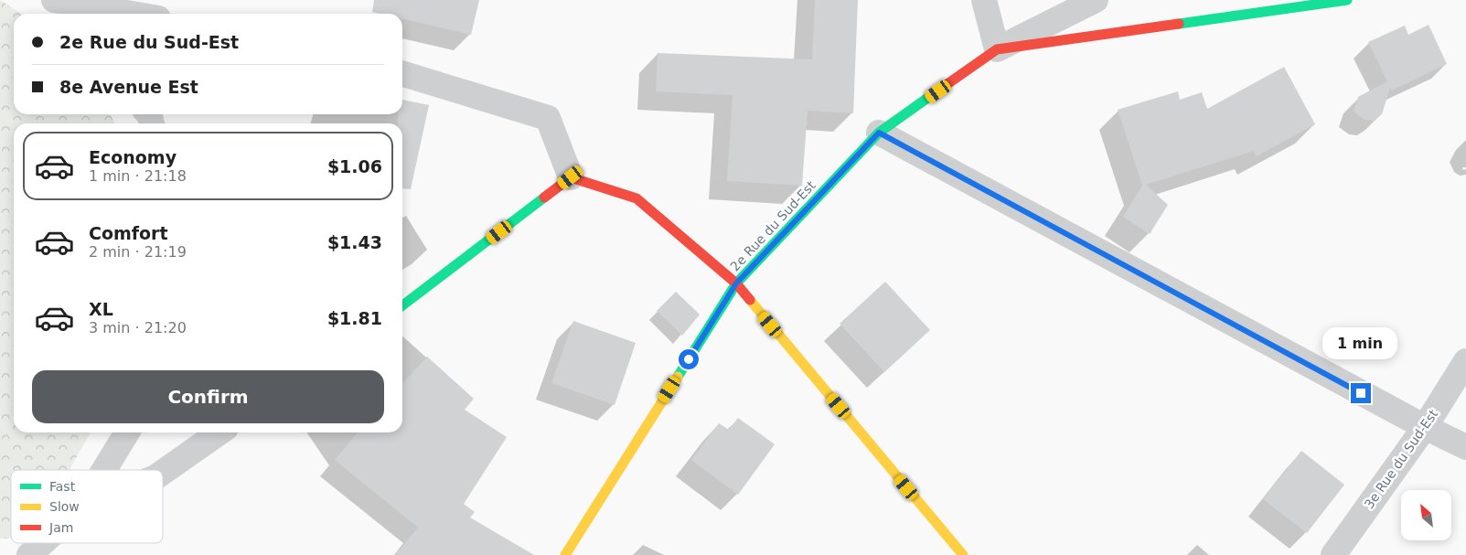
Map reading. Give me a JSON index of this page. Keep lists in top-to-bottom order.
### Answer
{
  "streets": {
    "street": ["2e Rue du Sud-Est", "3e Rue du Sud-Est"]
  },
  "legend": ["Fast", "Slow", "Jam"],
  "north": "top left",
  "page": {
    "banner": ["2e Rue du Sud-Est", "8e Avenue Est"],
    "list": [
      {
        "name": "Economy",
        "note": "1 min · 21:18",
        "value": "$1.06"
      },
      {
        "name": "Comfort",
        "note": "2 min · 21:19",
        "value": "$1.43"
      },
      {
        "name": "XL",
        "note": "3 min · 21:20",
        "value": "$1.81"
      }
    ],
    "bubble": "1 min",
    "buttons": "Confirm"
  }
}
